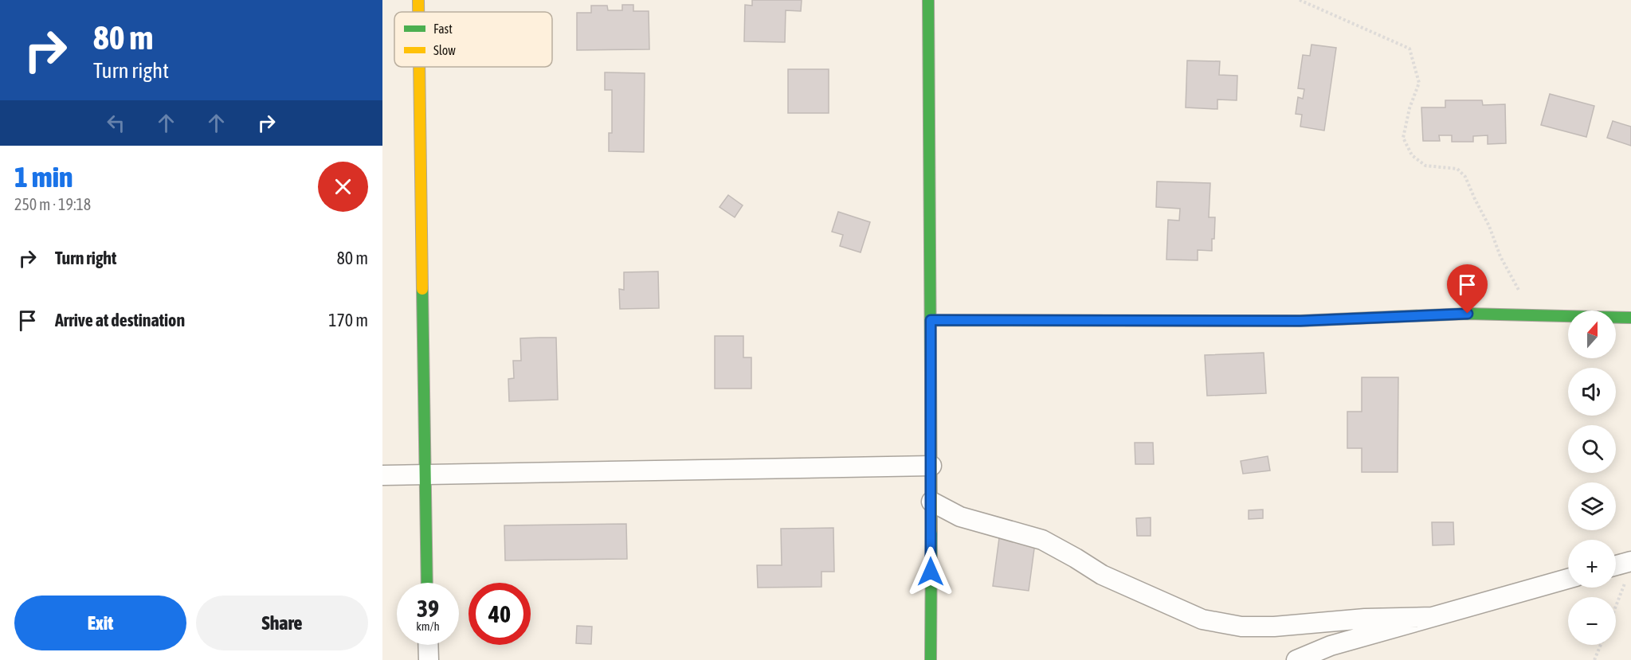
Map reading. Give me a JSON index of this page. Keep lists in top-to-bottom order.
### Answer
{
  "legend": ["Fast", "Slow"],
  "north": "top",
  "page": {
    "turn": ["80 m", "Turn right"],
    "heading": ["1 min", "250 m · 19:18"],
    "list": [
      {
        "name": "Turn right",
        "value": "80 m"
      },
      {
        "name": "Arrive at destination",
        "value": "170 m"
      }
    ],
    "map_buttons": ["+", "−"],
    "speed": "39 km/h",
    "limit": "40",
    "buttons": ["Exit", "Share"]
  }
}
